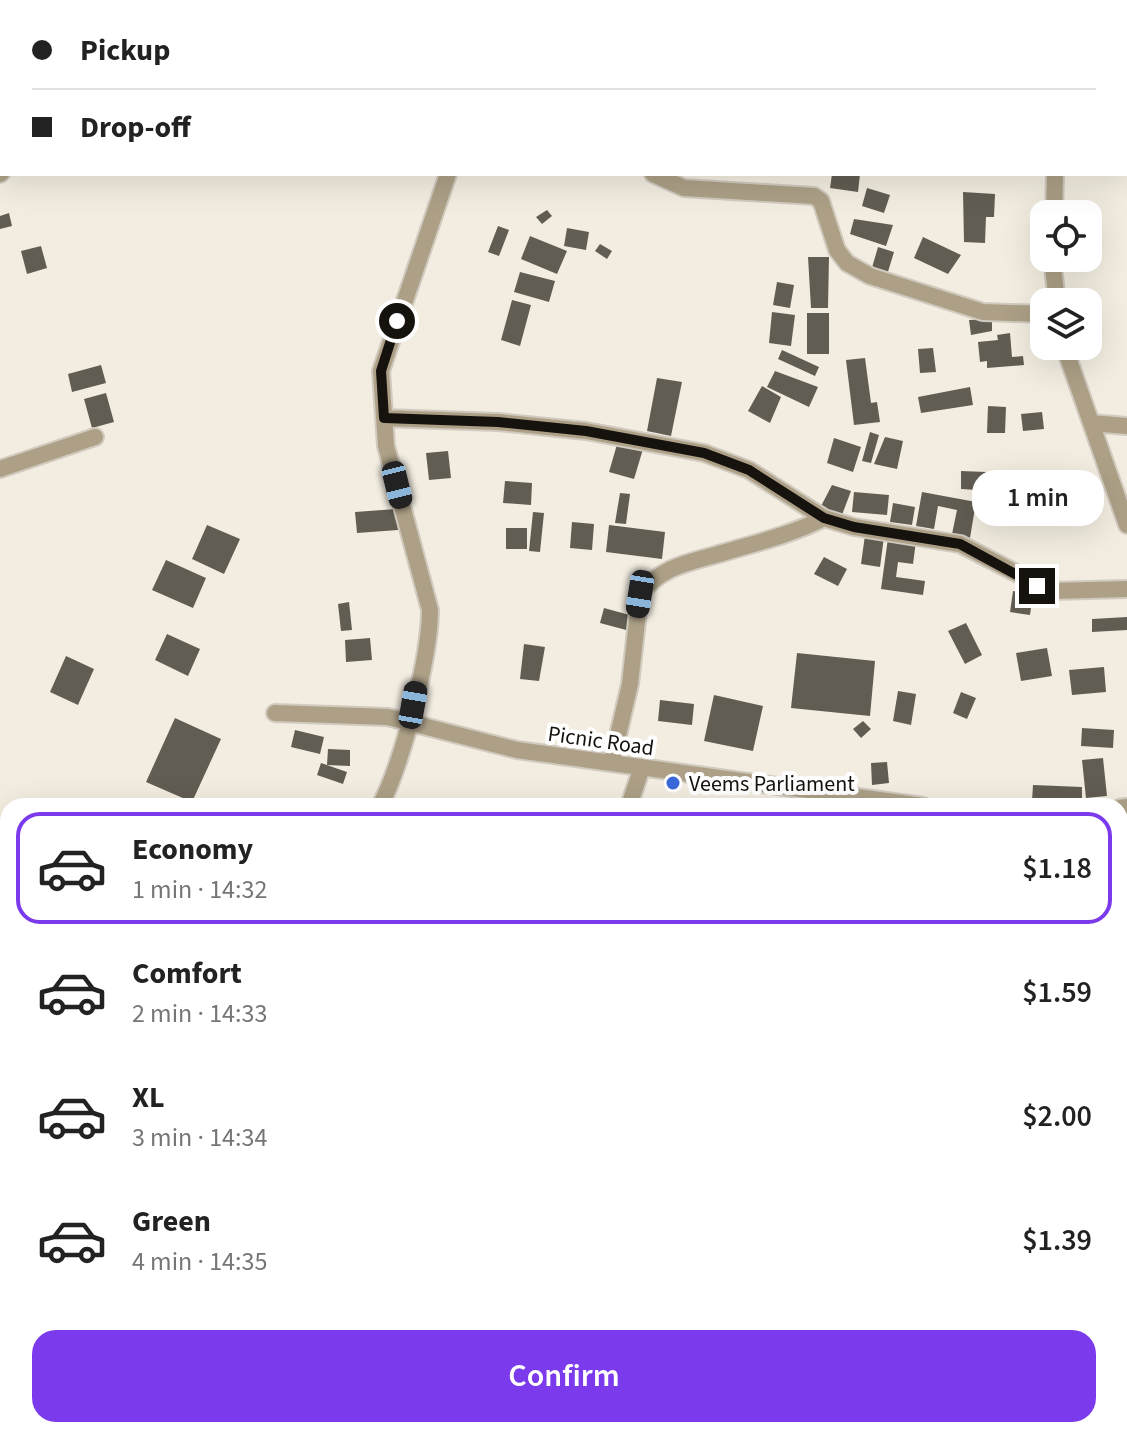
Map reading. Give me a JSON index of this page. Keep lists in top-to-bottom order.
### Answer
{
  "streets": {
    "street": ["Picnic Road"]
  },
  "places": ["Veems Parliament"],
  "page": {
    "banner": ["Pickup", "Drop-off"],
    "bubble": "1 min",
    "list": [
      {
        "name": "Economy",
        "note": "1 min · 14:32",
        "value": "$1.18"
      },
      {
        "name": "Comfort",
        "note": "2 min · 14:33",
        "value": "$1.59"
      },
      {
        "name": "XL",
        "note": "3 min · 14:34",
        "value": "$2.00"
      },
      {
        "name": "Green",
        "note": "4 min · 14:35",
        "value": "$1.39"
      }
    ],
    "buttons": "Confirm"
  }
}
